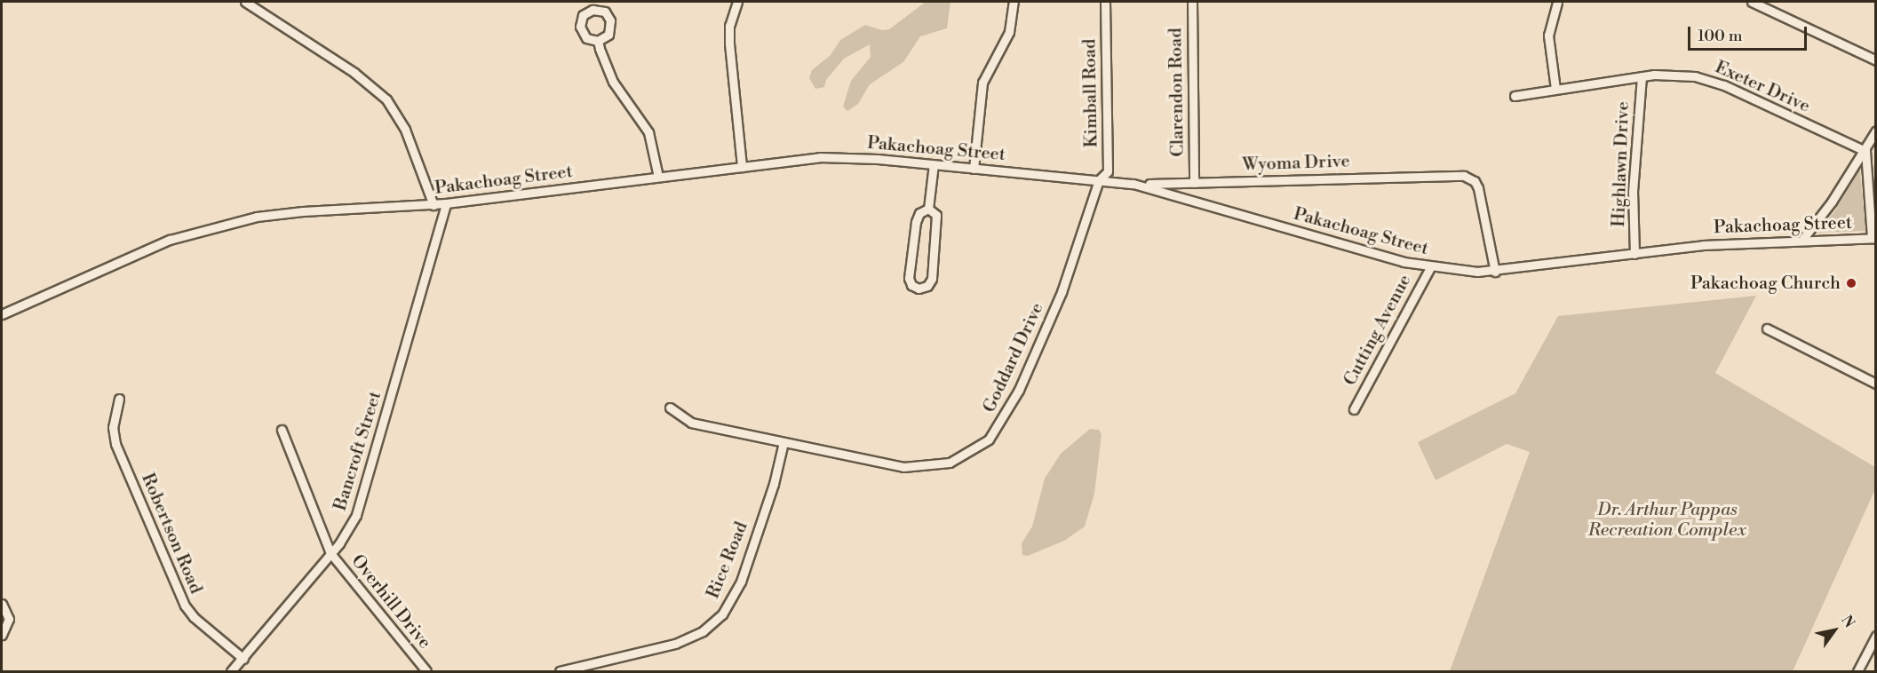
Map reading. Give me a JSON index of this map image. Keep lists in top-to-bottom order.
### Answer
{
  "streets": {
    "street": [
      "Exeter Drive",
      "Clarendon Road",
      "Kimball Road",
      "Pakachoag Street",
      "Wyoma Drive",
      "Highlawn Drive",
      "Cutting Avenue",
      "Goddard Drive",
      "Bancroft Street",
      "Robertson Road",
      "Rice Road",
      "Overhill Drive"
    ]
  },
  "crossings": [
    ["Exeter Drive", "Highlawn Drive"],
    ["Clarendon Road", "Wyoma Drive"],
    ["Kimball Road", "Pakachoag Street"],
    ["Kimball Road", "Goddard Drive"],
    ["Pakachoag Street", "Wyoma Drive"],
    ["Pakachoag Street", "Highlawn Drive"],
    ["Pakachoag Street", "Cutting Avenue"],
    ["Pakachoag Street", "Goddard Drive"],
    ["Pakachoag Street", "Bancroft Street"],
    ["Goddard Drive", "Rice Road"],
    ["Bancroft Street", "Robertson Road"],
    ["Bancroft Street", "Overhill Drive"]
  ],
  "parks": ["Dr. Arthur Pappas Recreation Complex"],
  "places": ["Pakachoag Church"],
  "scale_bar": "100 m",
  "north": "top right"
}
